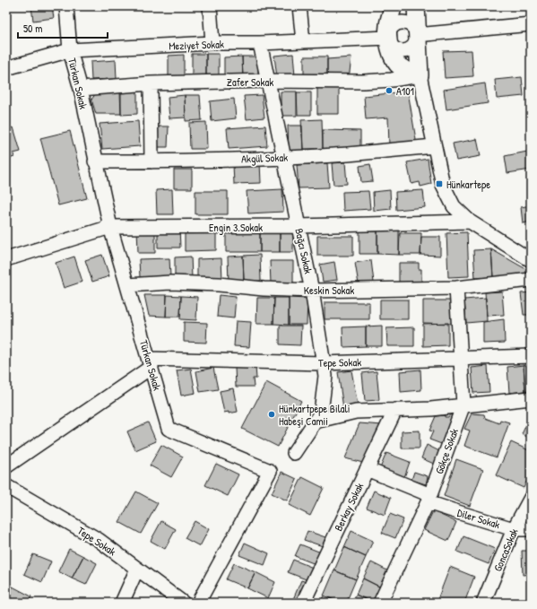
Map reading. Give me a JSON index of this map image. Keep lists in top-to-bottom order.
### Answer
{
  "streets": {
    "street": [
      "Meziyet Sokak",
      "Zafer Sokak",
      "Türkan Sokak",
      "Akgül Sokak",
      "Engin 3.Sokak",
      "Bağcı Sokak",
      "Keskin Sokak",
      "Tepe Sokak",
      "Gökçe Sokak",
      "Berkay Sokak",
      "Diler Sokak",
      "GoncaSokak"
    ]
  },
  "crossings": [
    ["Meziyet Sokak", "Türkan Sokak"],
    ["Meziyet Sokak", "Bağcı Sokak"],
    ["Zafer Sokak", "Türkan Sokak"],
    ["Zafer Sokak", "Bağcı Sokak"],
    ["Türkan Sokak", "Akgül Sokak"],
    ["Türkan Sokak", "Engin 3.Sokak"],
    ["Türkan Sokak", "Keskin Sokak"],
    ["Türkan Sokak", "Tepe Sokak"],
    ["Akgül Sokak", "Bağcı Sokak"],
    ["Engin 3.Sokak", "Bağcı Sokak"],
    ["Bağcı Sokak", "Keskin Sokak"],
    ["Bağcı Sokak", "Tepe Sokak"],
    ["Keskin Sokak", "Gökçe Sokak"],
    ["Tepe Sokak", "Gökçe Sokak"],
    ["Gökçe Sokak", "Diler Sokak"],
    ["Berkay Sokak", "Diler Sokak"],
    ["Diler Sokak", "GoncaSokak"]
  ],
  "places": {
    "other": ["A101", "Hünkartpepe Bilali Habeşi Camii"],
    "transit": ["Hünkartepe"]
  },
  "scale_bar": "50 m"
}
